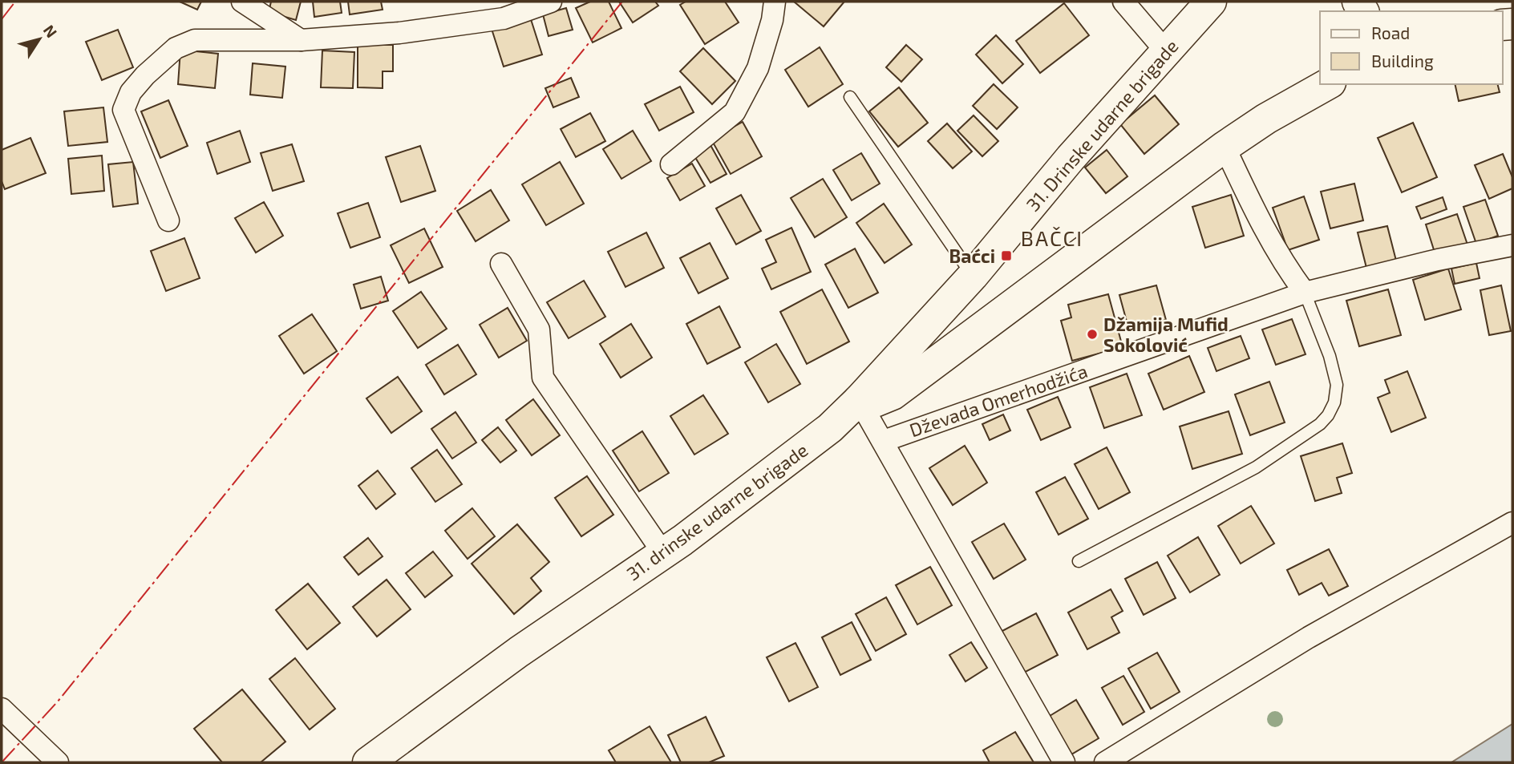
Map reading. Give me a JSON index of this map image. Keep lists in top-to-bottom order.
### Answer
{
  "streets": {
    "main road": ["31. Drinske udarne brigade", "31. drinske udarne brigade"],
    "street": ["Dževada Omerhodžića"]
  },
  "crossings": [
    ["31. Drinske udarne brigade", "31. drinske udarne brigade"]
  ],
  "districts": ["BAČCI"],
  "places": {
    "transit": ["Baćci"],
    "other": ["Džamija Mufid Sokolović"]
  },
  "legend": ["Road", "Building"],
  "north": "top right"
}
